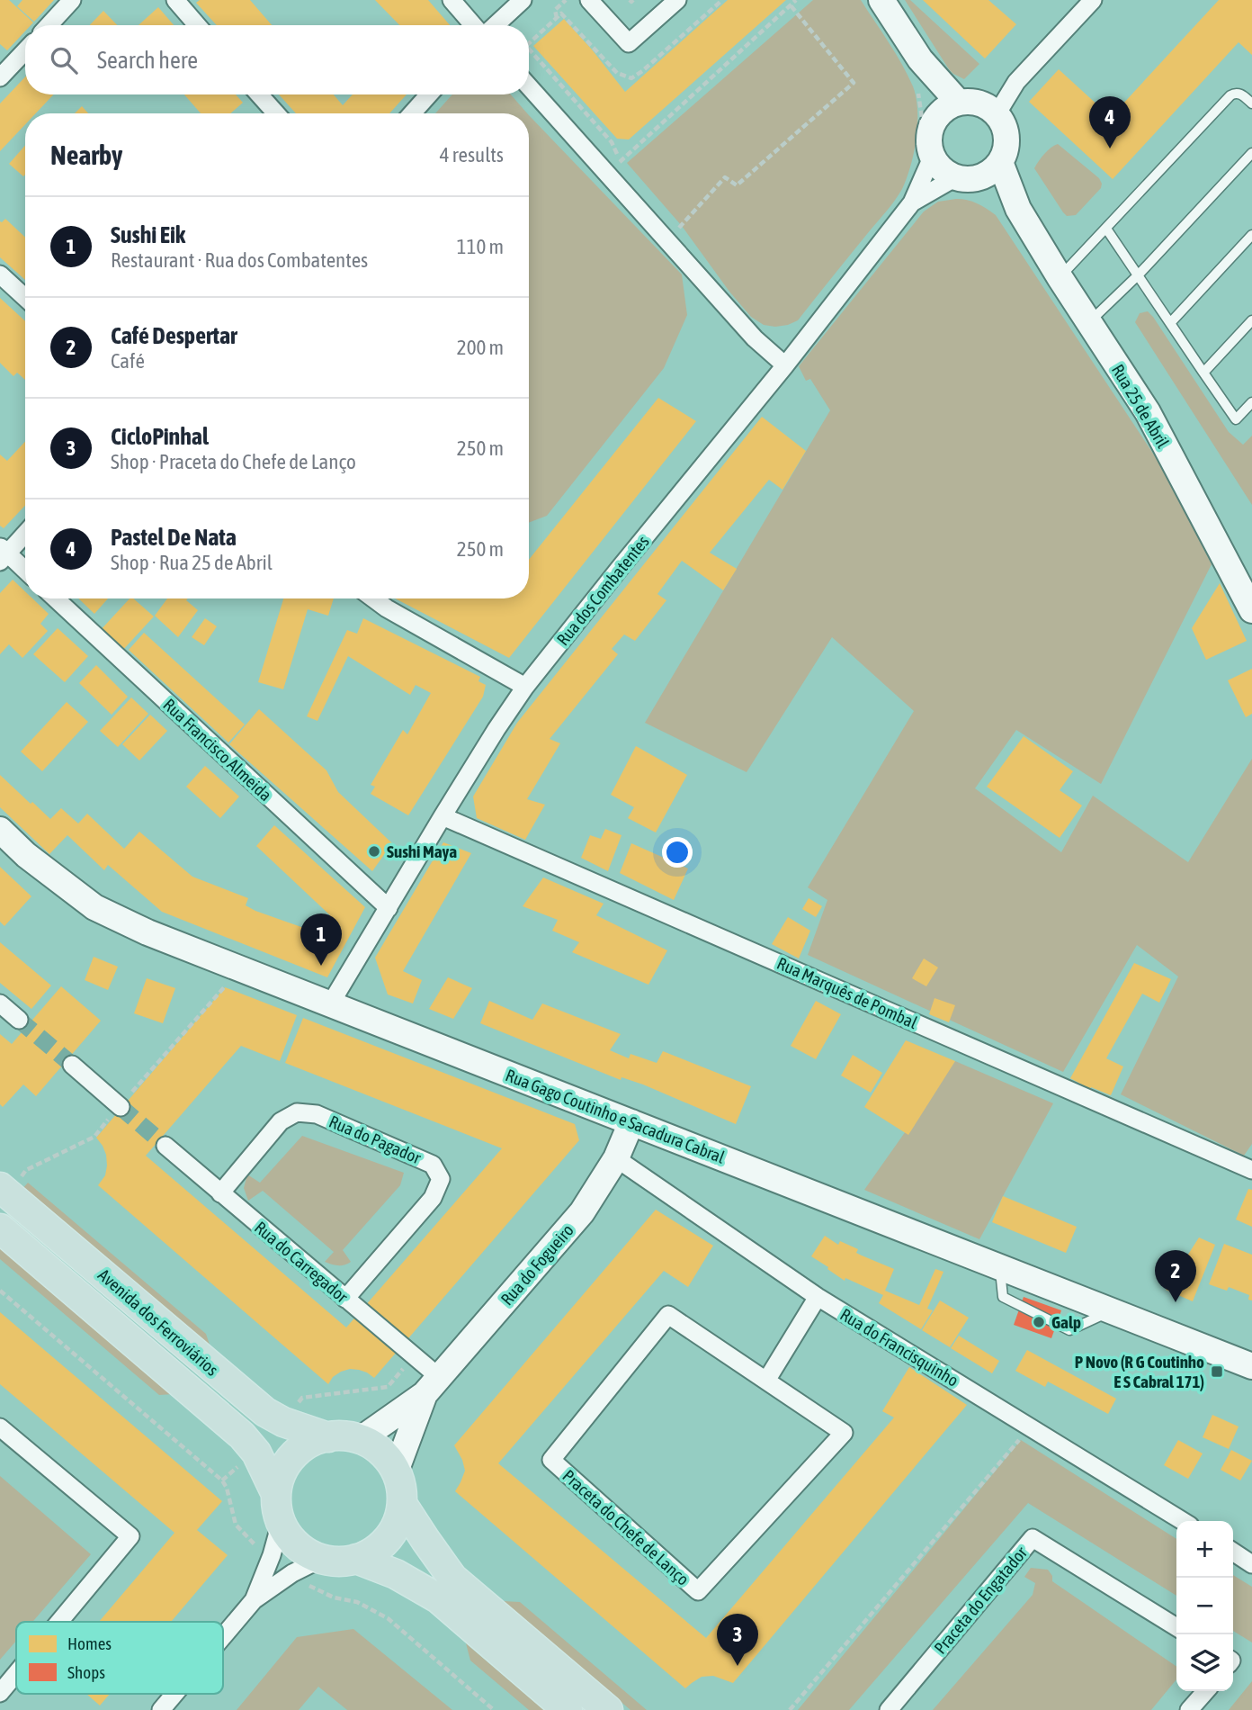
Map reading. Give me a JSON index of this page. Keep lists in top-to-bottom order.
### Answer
{
  "streets": {
    "main road": ["Avenida dos Ferroviários"],
    "street": [
      "Rua 25 de Abril",
      "Rua dos Combatentes",
      "Rua Francisco Almeida",
      "Rua Marquês de Pombal",
      "Rua Gago Coutinho e Sacadura Cabral",
      "Rua do Pagador",
      "Rua do Carregador",
      "Rua do Fogueiro",
      "Rua do Francisquinho",
      "Praceta do Chefe de Lanço",
      "Praceta do Engatador"
    ]
  },
  "crossings": [
    ["Rua 25 de Abril", "Rua dos Combatentes"],
    ["Rua dos Combatentes", "Rua Francisco Almeida"],
    ["Rua dos Combatentes", "Rua Marquês de Pombal"],
    ["Rua dos Combatentes", "Rua Gago Coutinho e Sacadura Cabral"],
    ["Rua Gago Coutinho e Sacadura Cabral", "Rua do Fogueiro"],
    ["Rua do Pagador", "Rua do Carregador"],
    ["Rua do Carregador", "Rua do Fogueiro"],
    ["Rua do Fogueiro", "Avenida dos Ferroviários"],
    ["Rua do Fogueiro", "Rua do Francisquinho"]
  ],
  "places": {
    "other": ["Sushi Maya", "Galp"],
    "transit": ["P Novo (R G Coutinho E S Cabral 171)"]
  },
  "legend": ["Homes", "Shops"],
  "page": {
    "search": "Search here",
    "pins": [
      "4",
      "1",
      "2",
      "3"
    ],
    "heading": ["Nearby", "4 results"],
    "list": [
      {
        "mark": "1",
        "name": "Sushi Eik",
        "note": "Restaurant · Rua dos Combatentes",
        "value": "110 m"
      },
      {
        "mark": "2",
        "name": "Café Despertar",
        "note": "Café",
        "value": "200 m"
      },
      {
        "mark": "3",
        "name": "CicloPinhal",
        "note": "Shop · Praceta do Chefe de Lanço",
        "value": "250 m"
      },
      {
        "mark": "4",
        "name": "Pastel De Nata",
        "note": "Shop · Rua 25 de Abril",
        "value": "250 m"
      }
    ],
    "map_buttons": ["+", "−"]
  }
}
